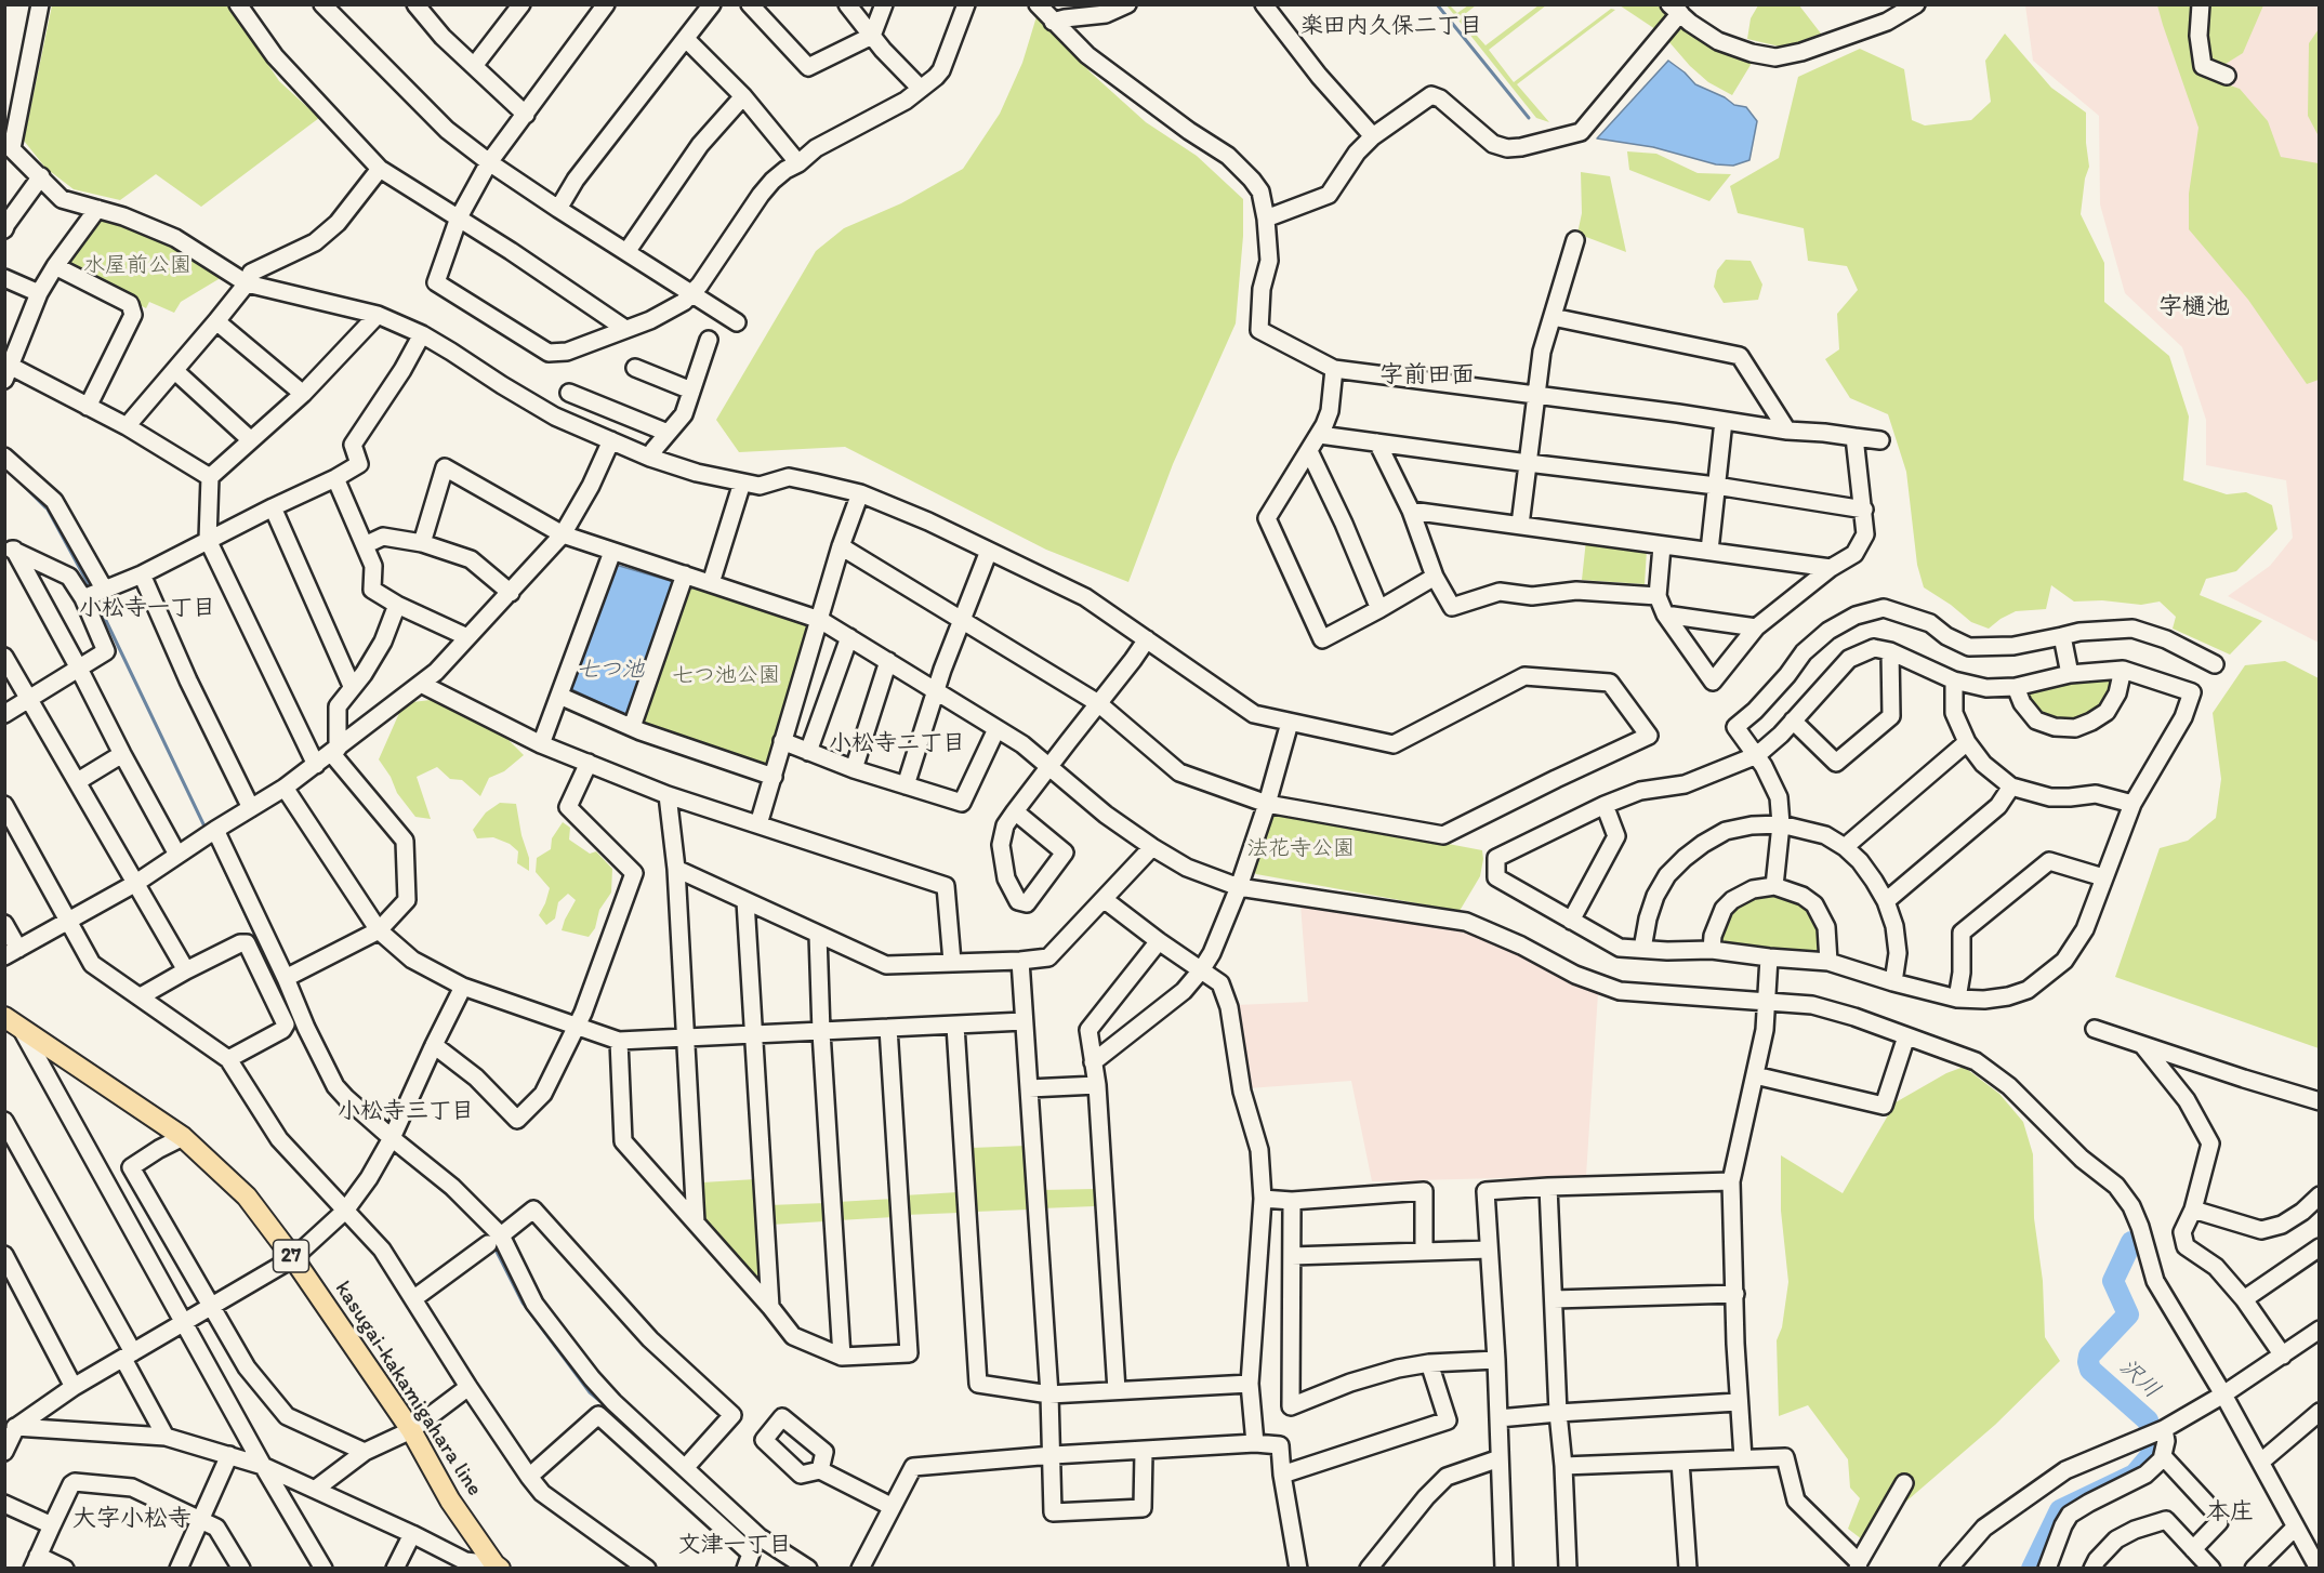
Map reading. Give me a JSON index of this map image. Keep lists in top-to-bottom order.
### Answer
{
  "streets": {
    "main road": ["27", "kasugai-kakamigahara line"]
  },
  "districts": [
    "楽田内久保二丁目",
    "字樋池",
    "字前田面",
    "小松寺一丁目",
    "小松寺二丁目",
    "小松寺三丁目",
    "本庄",
    "大字小松寺",
    "文津一丁目"
  ],
  "water": ["七つ池", "沢川"],
  "parks": ["水屋前公園", "七つ池公園", "法花寺公園"]
}
